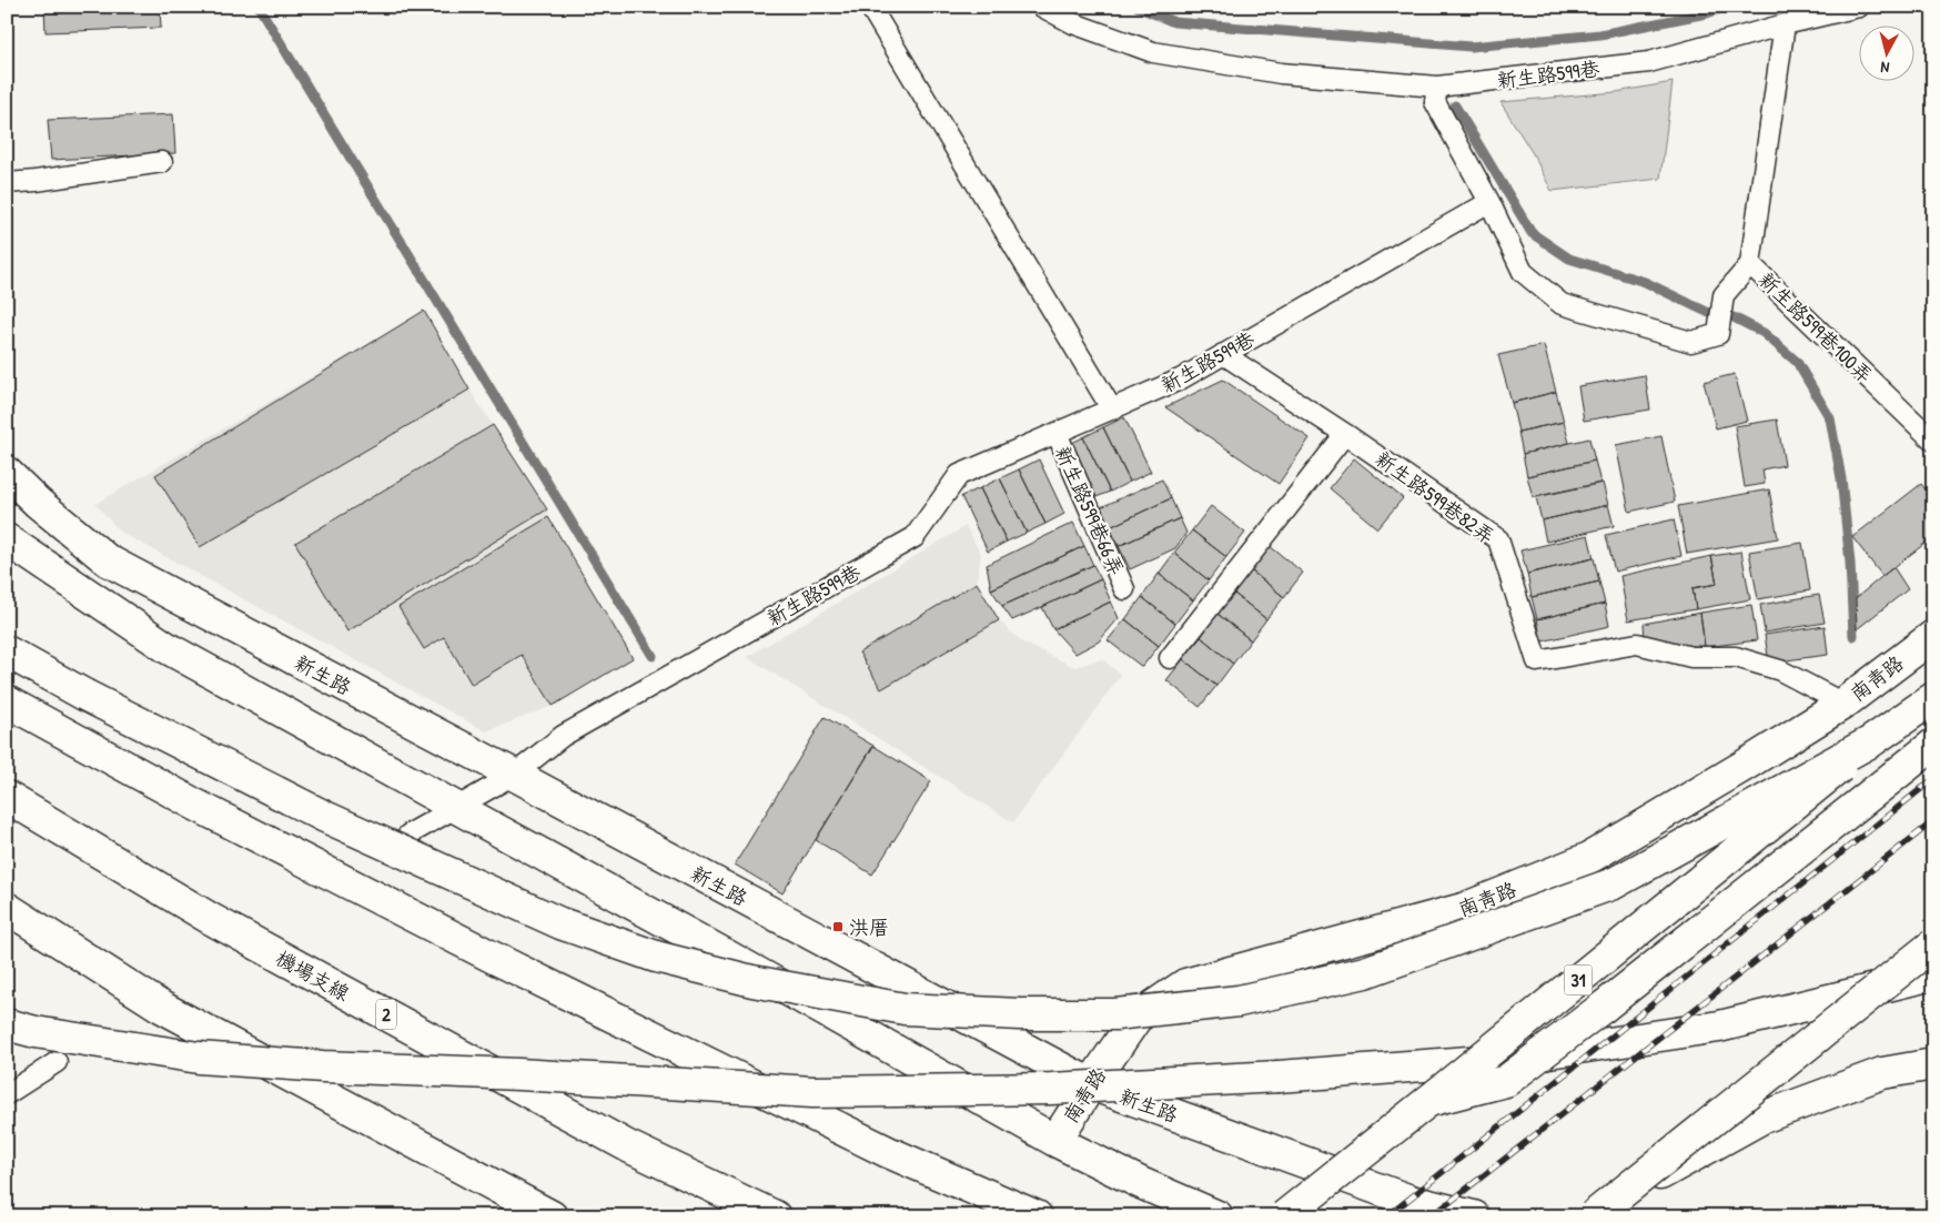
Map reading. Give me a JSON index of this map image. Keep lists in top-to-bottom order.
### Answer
{
  "streets": {
    "main road": [
      "新生路",
      "南青路",
      "機場支線",
      "31",
      "2"
    ],
    "lane": [
      "新生路599巷",
      "新生路599巷100弄",
      "新生路599巷82弄",
      "新生路599巷66弄"
    ]
  },
  "crossings": [
    ["新生路599巷", "新生路599巷100弄"],
    ["新生路599巷", "新生路599巷82弄"],
    ["新生路599巷", "新生路599巷66弄"],
    ["新生路599巷", "新生路"],
    ["新生路599巷82弄", "南青路"],
    ["新生路", "南青路"]
  ],
  "places": {
    "transit": ["洪厝"]
  },
  "north": "bottom"
}
